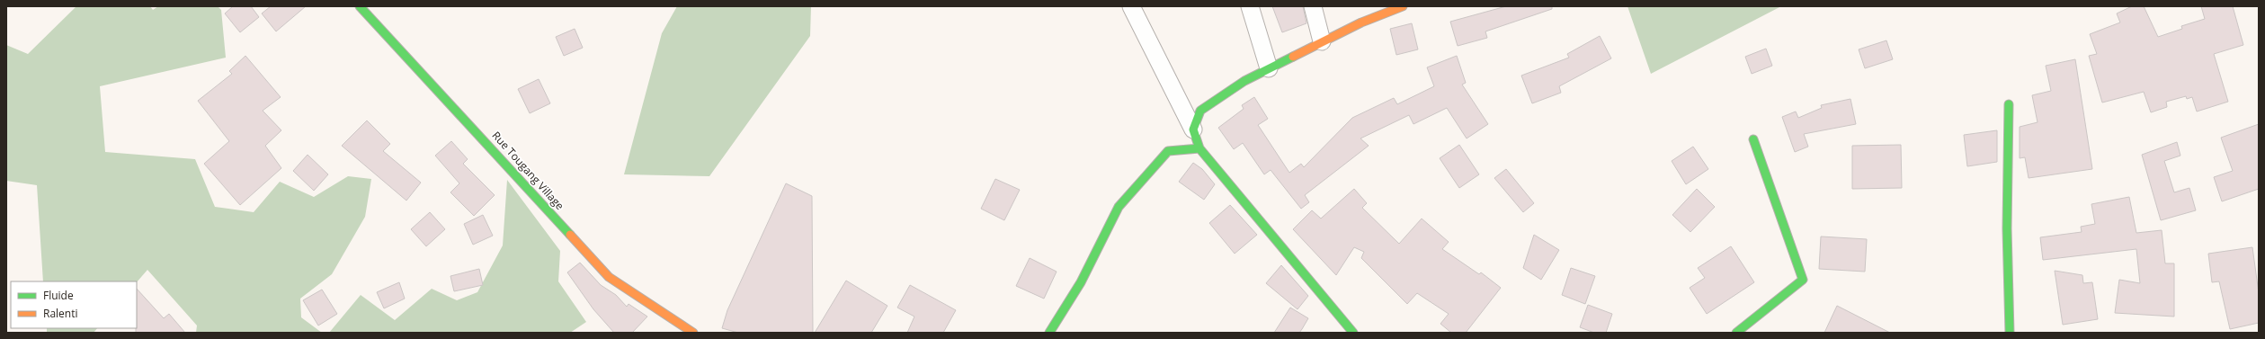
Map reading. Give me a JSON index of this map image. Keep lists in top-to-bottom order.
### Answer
{
  "streets": {
    "street": ["Rue Tougang Village"]
  },
  "legend": ["Fluide", "Ralenti"]
}
